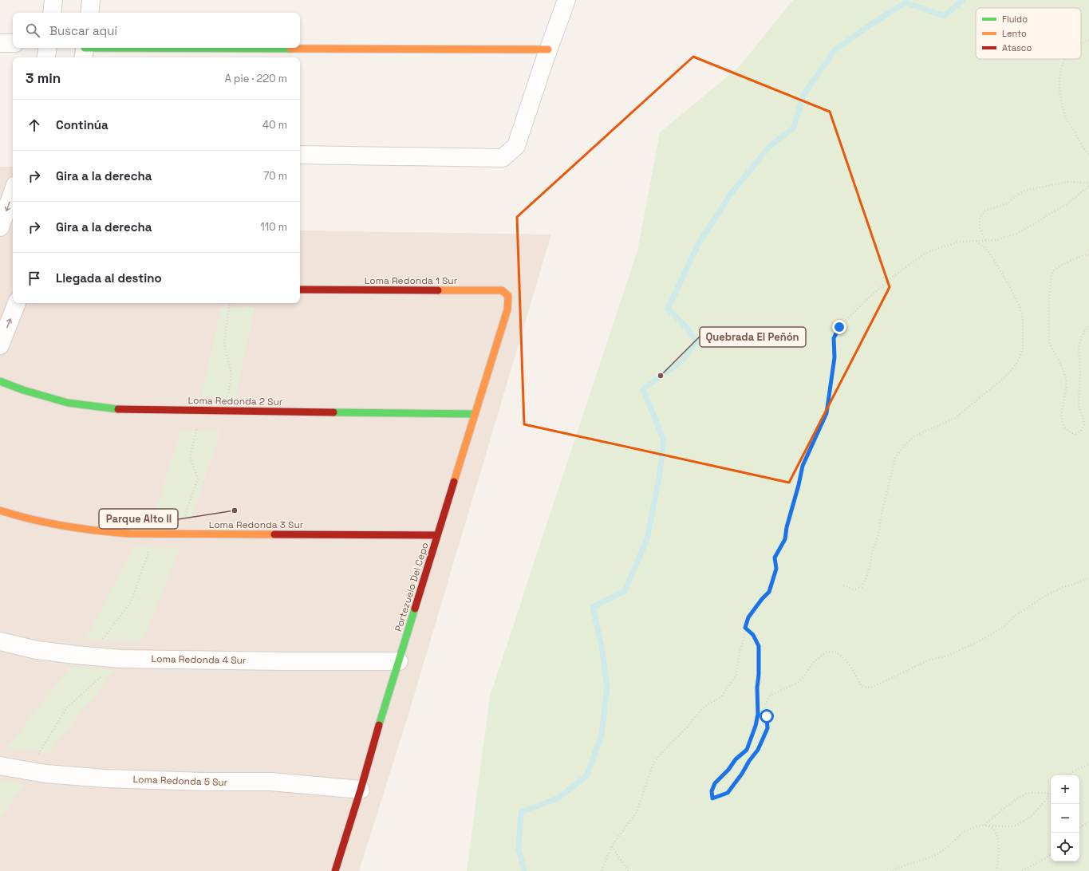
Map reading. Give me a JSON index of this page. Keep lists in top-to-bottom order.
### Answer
{
  "streets": {
    "street": [
      "Loma Redonda 1 Sur",
      "Loma Redonda 2 Sur",
      "Loma Redonda 3 Sur",
      "Portezuelo Del Cepo",
      "Loma Redonda 4 Sur",
      "Loma Redonda 5 Sur"
    ]
  },
  "crossings": [
    ["Loma Redonda 1 Sur", "Portezuelo Del Cepo"],
    ["Loma Redonda 2 Sur", "Portezuelo Del Cepo"],
    ["Loma Redonda 3 Sur", "Portezuelo Del Cepo"],
    ["Portezuelo Del Cepo", "Loma Redonda 4 Sur"],
    ["Portezuelo Del Cepo", "Loma Redonda 5 Sur"]
  ],
  "places": ["Quebrada El Peñón", "Parque Alto II"],
  "legend": ["Fluido", "Lento", "Atasco"],
  "page": {
    "search": "Buscar aquí",
    "heading": ["3 min", "A pie · 220 m"],
    "list": [
      ["Continúa", "40 m"],
      ["Gira a la derecha", "70 m"],
      ["Gira a la derecha", "110 m"],
      "Llegada al destino"
    ],
    "map_buttons": ["+", "−"]
  }
}
